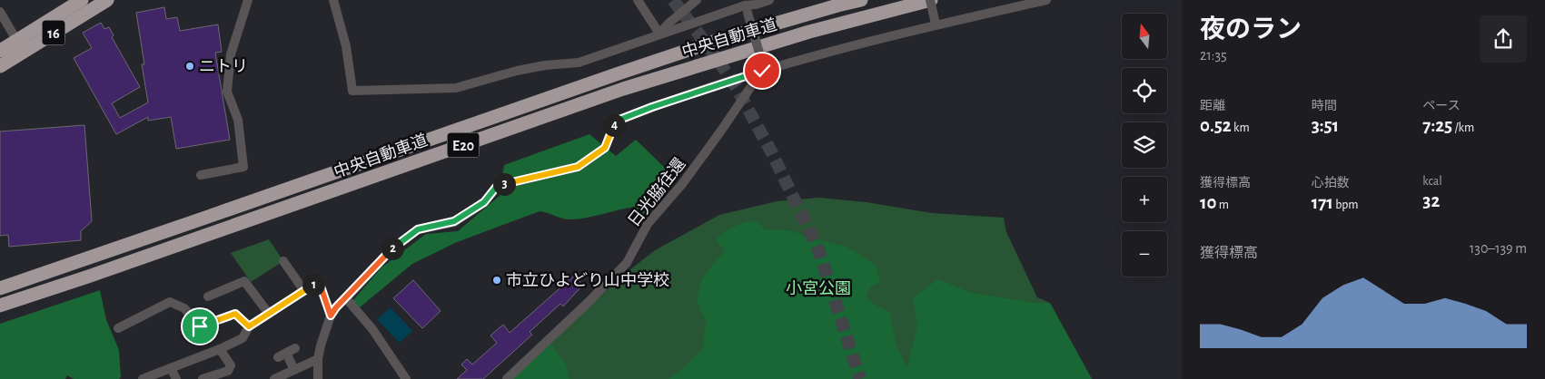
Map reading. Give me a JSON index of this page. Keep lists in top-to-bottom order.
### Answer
{
  "streets": {
    "highway": ["16", "中央自動車道", "E20"],
    "street": ["日光脇往還"]
  },
  "parks": ["小宮公園"],
  "places": ["ニトリ", "市立ひよどり山中学校"],
  "north": "top",
  "page": {
    "heading": ["夜のラン", "21:35"],
    "map_buttons": ["+", "−"],
    "stats": [
      ["距離", "0.52 km"],
      ["時間", "3:51"],
      ["ペース", "7:25 /km"],
      ["獲得標高", "10 m"],
      ["心拍数", "171 bpm"],
      ["kcal", "32"]
    ],
    "pins": [
      "4",
      "3",
      "2",
      "1"
    ],
    "chart": ["獲得標高", "130–139 m"]
  }
}
